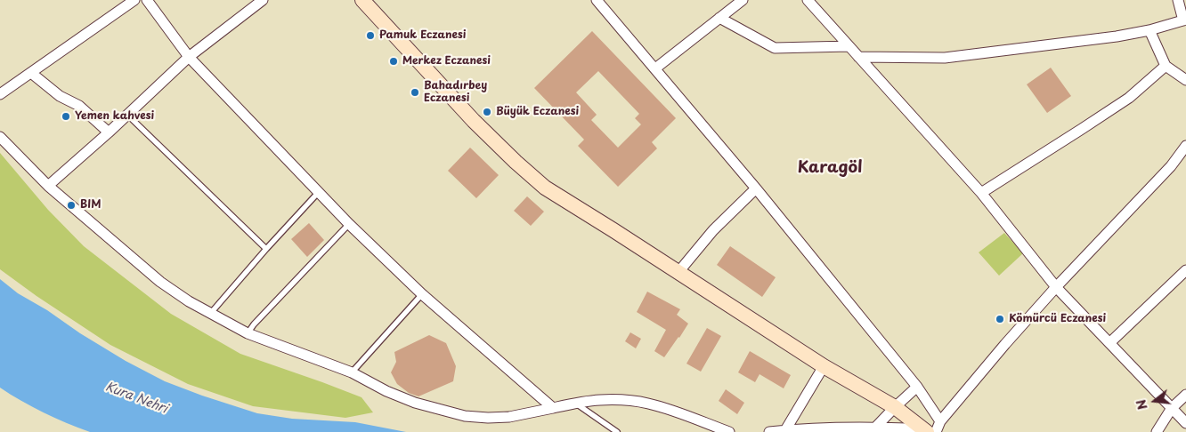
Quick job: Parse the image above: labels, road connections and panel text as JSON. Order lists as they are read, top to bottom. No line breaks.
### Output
{"districts":["Karagöl"],"water":["Kura Nehri"],"places":["Pamuk Eczanesi","Merkez Eczanesi","Bahadırbey Eczanesi","Büyük Eczanesi","Yemen kahvesi","BIM","Kömürcü Eczanesi"],"north":"left"}
